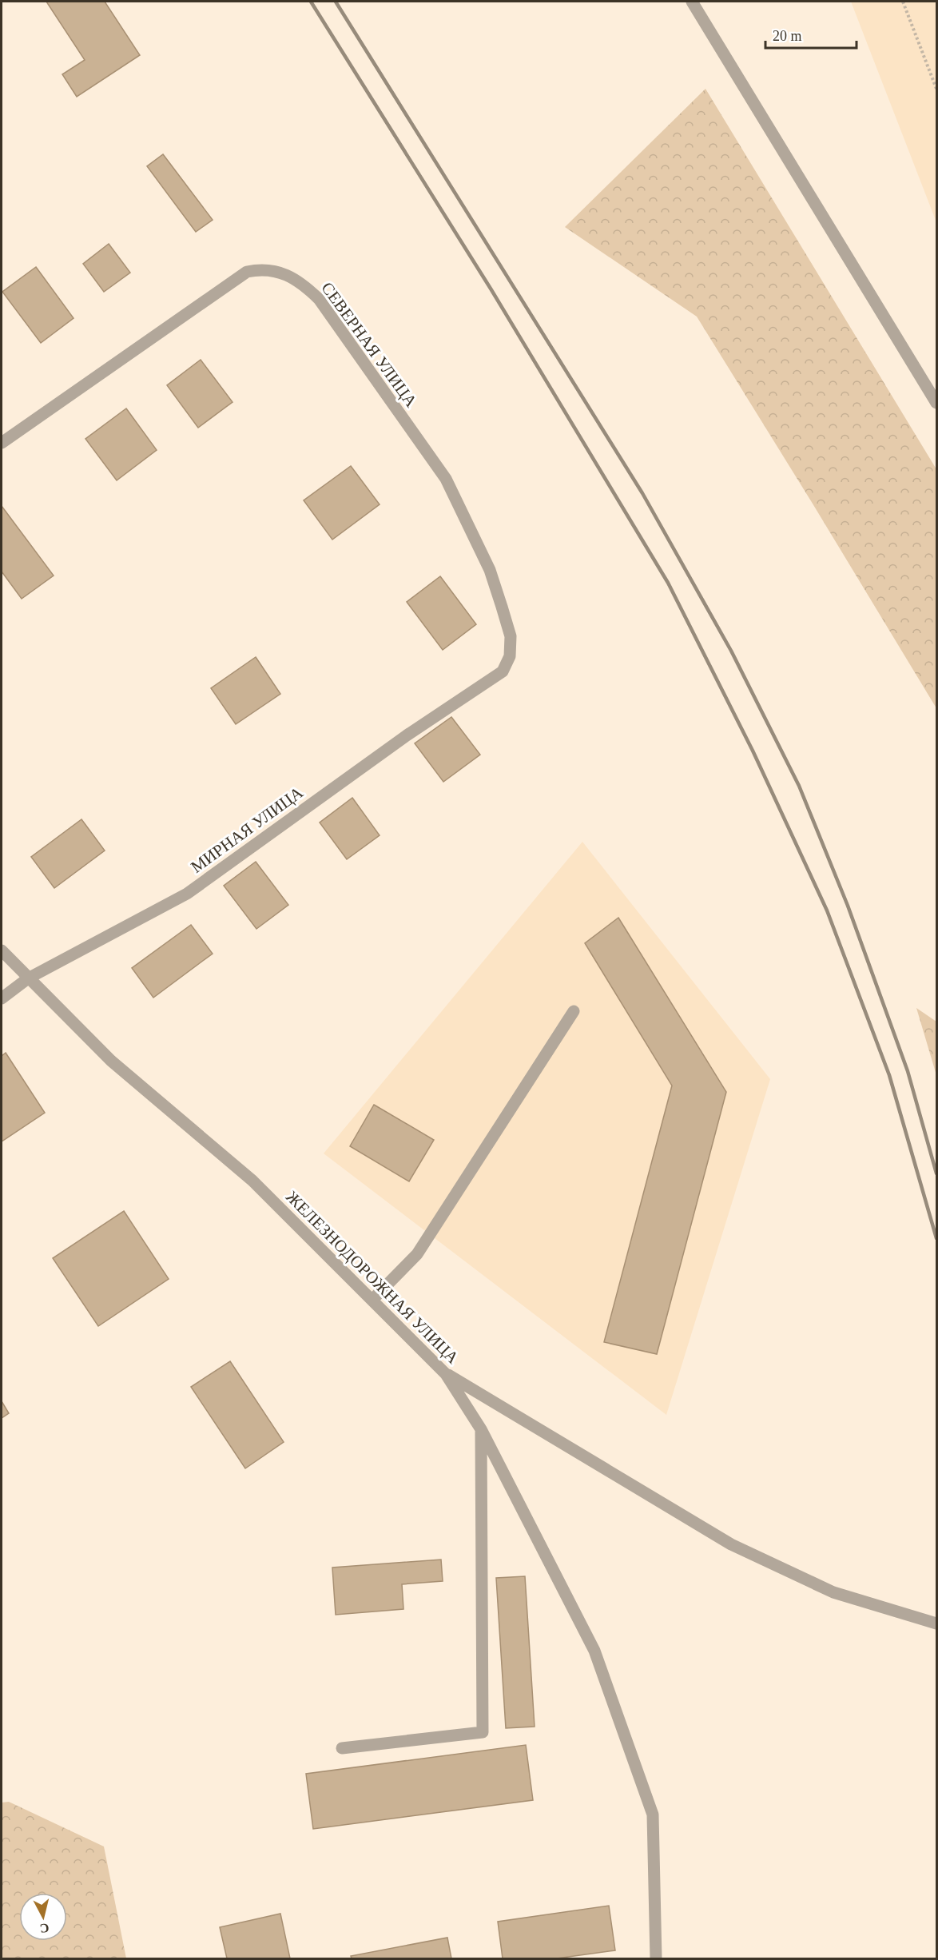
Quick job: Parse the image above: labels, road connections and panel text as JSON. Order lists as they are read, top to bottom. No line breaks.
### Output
{"streets":{"street":["СЕВЕРНАЯ УЛИЦА","МИРНАЯ УЛИЦА","ЖЕЛЕЗНОДОРОЖНАЯ УЛИЦА"]},"crossings":[["СЕВЕРНАЯ УЛИЦА","МИРНАЯ УЛИЦА"],["МИРНАЯ УЛИЦА","ЖЕЛЕЗНОДОРОЖНАЯ УЛИЦА"]],"scale_bar":"20 m","north":"bottom"}
